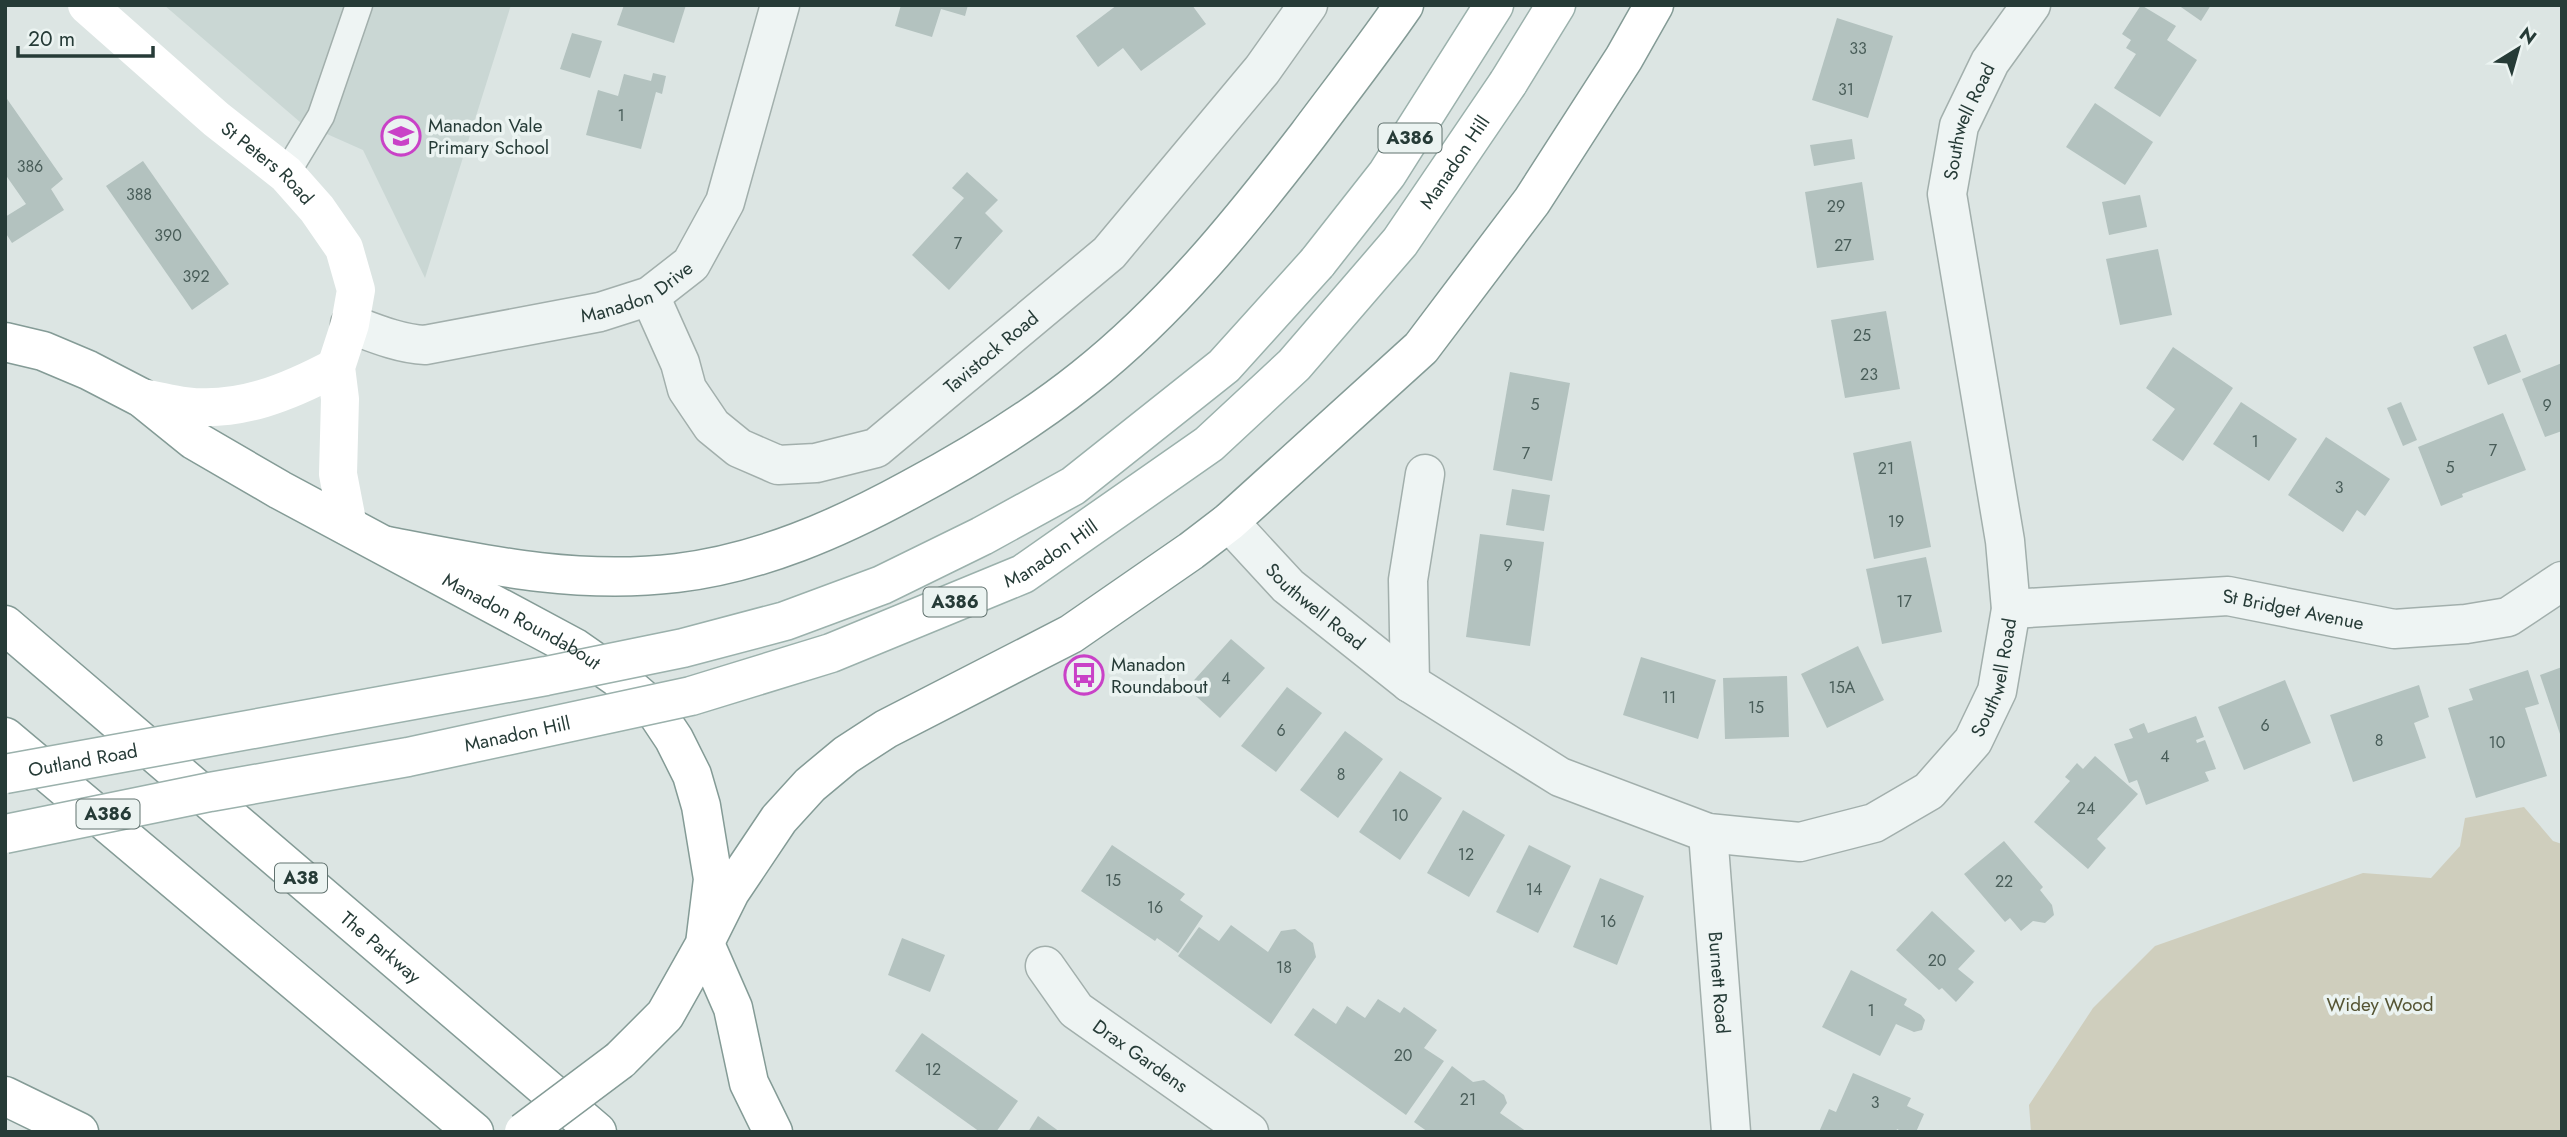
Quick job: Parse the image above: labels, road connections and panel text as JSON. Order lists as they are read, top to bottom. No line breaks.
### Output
{"streets":{"main road":["A386","Manadon Hill","St Peters Road","Manadon Roundabout","Outland Road","A38","The Parkway"],"street":["Southwell Road","Manadon Drive","Tavistock Road","St Bridget Avenue","Burnett Road","Drax Gardens"]},"crossings":[["Southwell Road","St Bridget Avenue"],["Southwell Road","Burnett Road"],["St Peters Road","Manadon Drive"],["St Peters Road","Manadon Roundabout"],["Manadon Drive","Tavistock Road"]],"parks":["Widey Wood"],"places":{"school or university":["Manadon Vale Primary School"],"bus stop":["Manadon Roundabout"]},"house_numbers":["33","31","1","386","388","29","390","7","27","392","25","23","5","9","1","7","7","5","21","3","19","9","17","4","15A","11","15","6","6","8","10","4","8","24","10","12","15","22","14","16","16","20","18","1","20","12","21","3"],"scale_bar":"20 m","north":"top right"}
